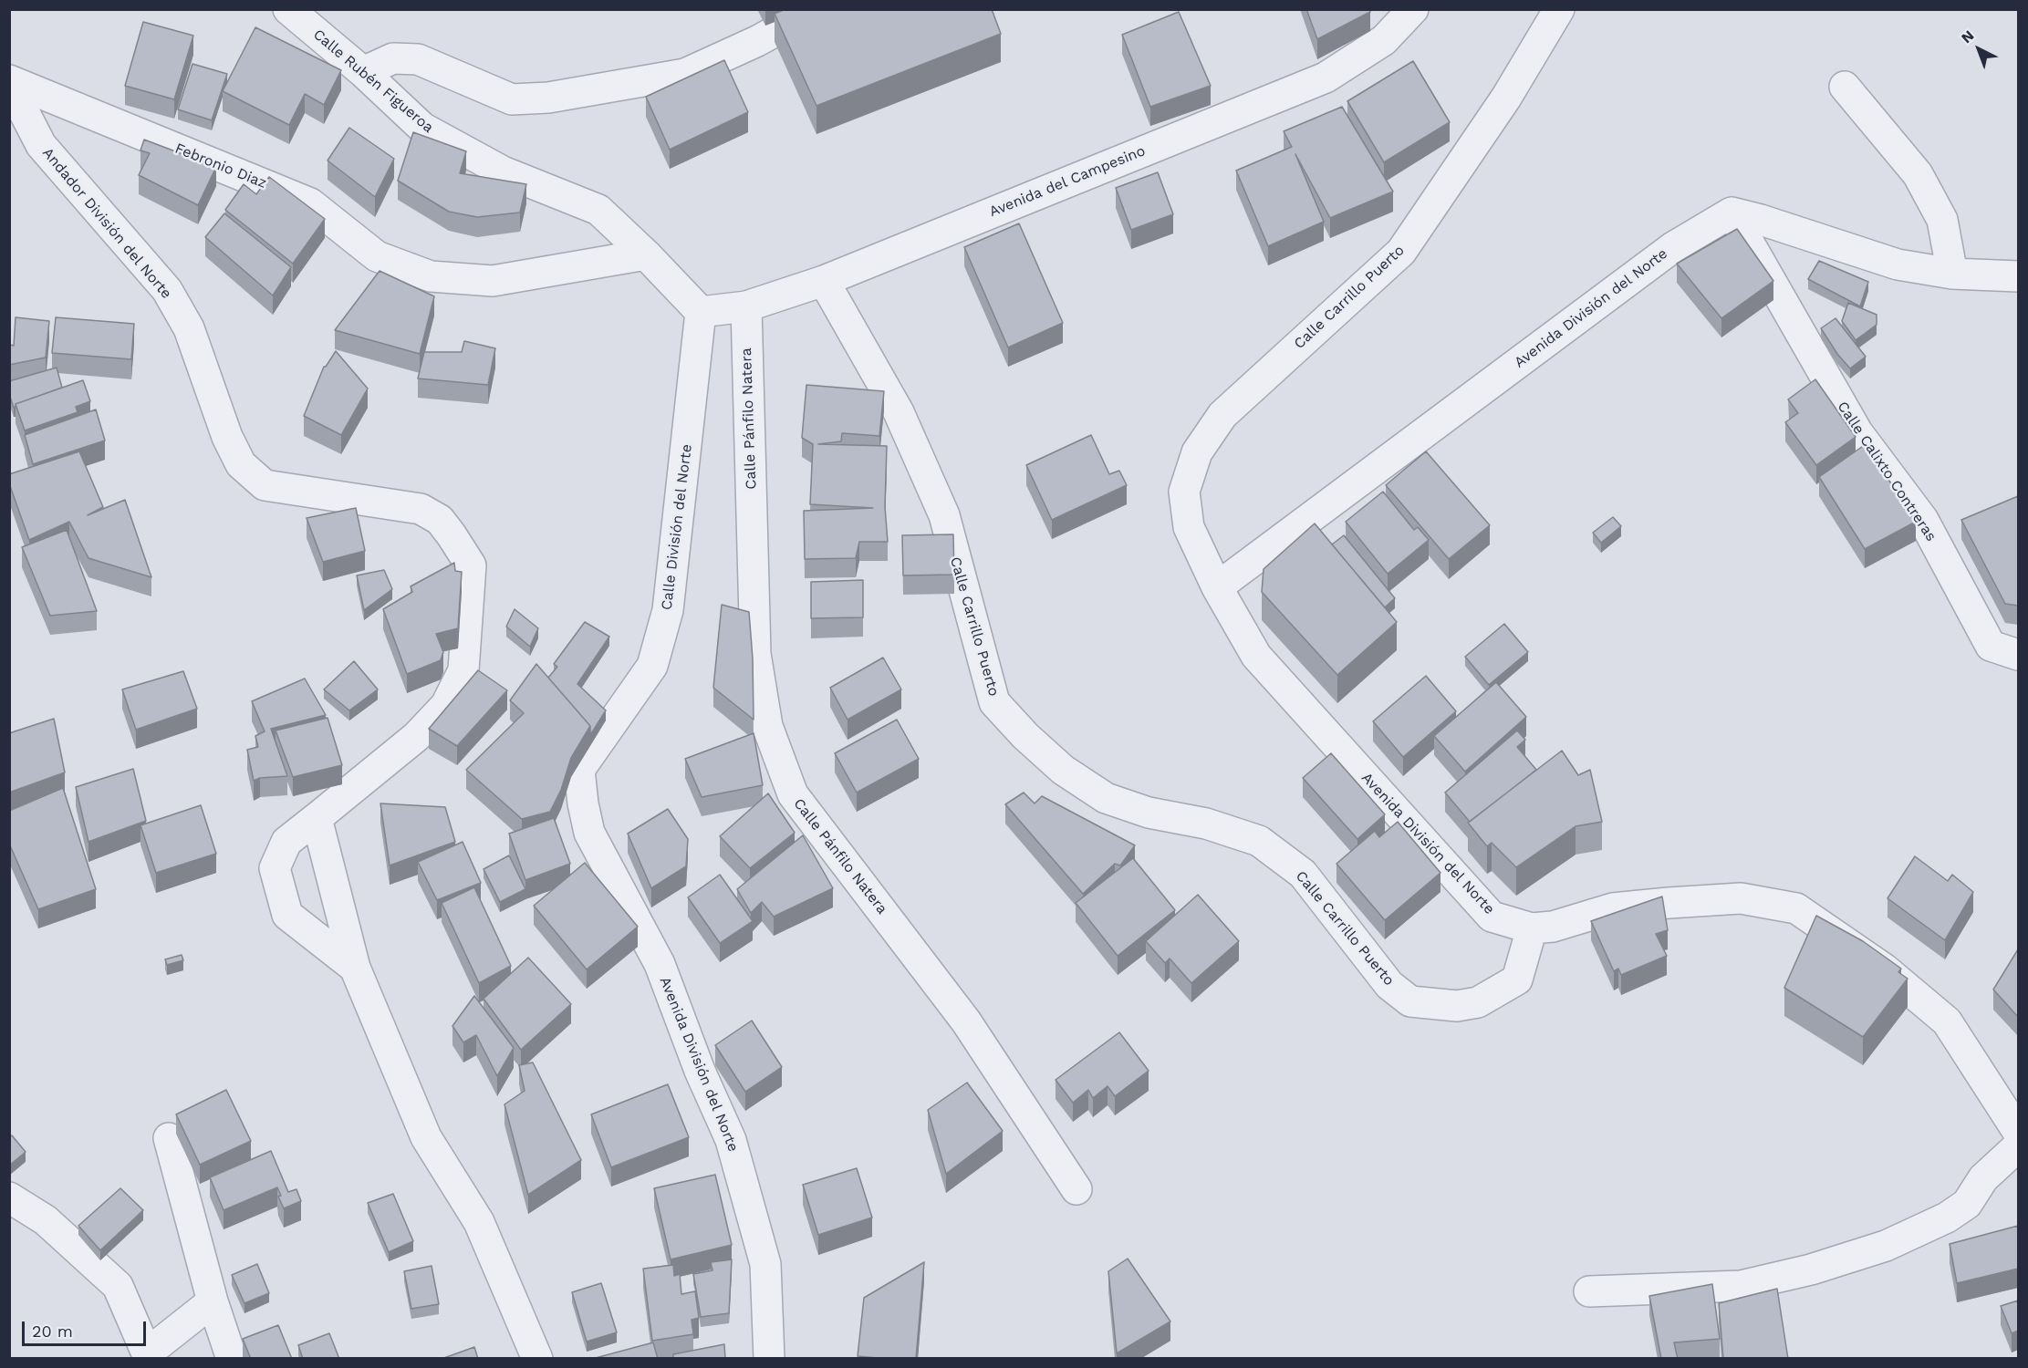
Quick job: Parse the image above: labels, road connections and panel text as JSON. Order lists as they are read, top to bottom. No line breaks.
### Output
{"streets":{"street":["Calle Rubén Figueroa","Febronio Diaz","Avenida del Campesino","Andador División del Norte","Calle Carrillo Puerto","Avenida División del Norte","Calle Pánfilo Natera","Calle Calixto Contreras","Calle División del Norte"]},"crossings":[["Calle Rubén Figueroa","Febronio Diaz"],["Calle Rubén Figueroa","Avenida del Campesino"],["Calle Rubén Figueroa","Calle División del Norte"],["Febronio Diaz","Andador División del Norte"],["Avenida del Campesino","Calle Carrillo Puerto"],["Avenida del Campesino","Calle Pánfilo Natera"],["Avenida del Campesino","Calle División del Norte"],["Calle Carrillo Puerto","Avenida División del Norte"],["Avenida División del Norte","Calle Calixto Contreras"],["Avenida División del Norte","Calle División del Norte"]],"scale_bar":"20 m","north":"top left"}
